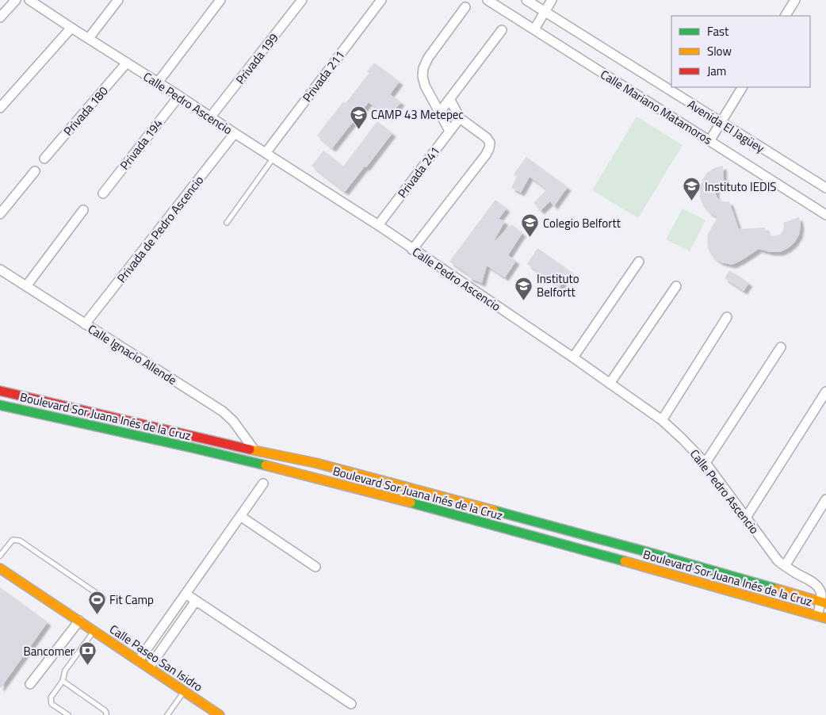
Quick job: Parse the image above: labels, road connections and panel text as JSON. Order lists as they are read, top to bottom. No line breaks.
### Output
{"streets":{"main road":["Boulevard Sor Juana Inés de la Cruz","Calle Paseo San Isidro"],"street":["Privada 199","Privada 211","Calle Pedro Ascencio","Calle Mariano Matamoros","Privada 180","Avenida El Jagüey","Privada 194","Privada 241","Privada de Pedro Ascencio","Calle Ignacio Allende"]},"crossings":[["Privada 199","Calle Pedro Ascencio"],["Privada 211","Calle Pedro Ascencio"],["Calle Pedro Ascencio","Privada 180"],["Calle Pedro Ascencio","Privada 194"],["Calle Pedro Ascencio","Privada 241"],["Calle Pedro Ascencio","Privada de Pedro Ascencio"],["Calle Pedro Ascencio","Boulevard Sor Juana Inés de la Cruz"],["Privada de Pedro Ascencio","Calle Ignacio Allende"],["Calle Ignacio Allende","Boulevard Sor Juana Inés de la Cruz"]],"places":{"school or university":["CAMP 43 Metepec","Instituto IEDIS","Colegio Belfortt","Instituto Belfortt"],"sports":["Fit Camp"],"bank":["Bancomer"]},"legend":["Fast","Slow","Jam"]}
